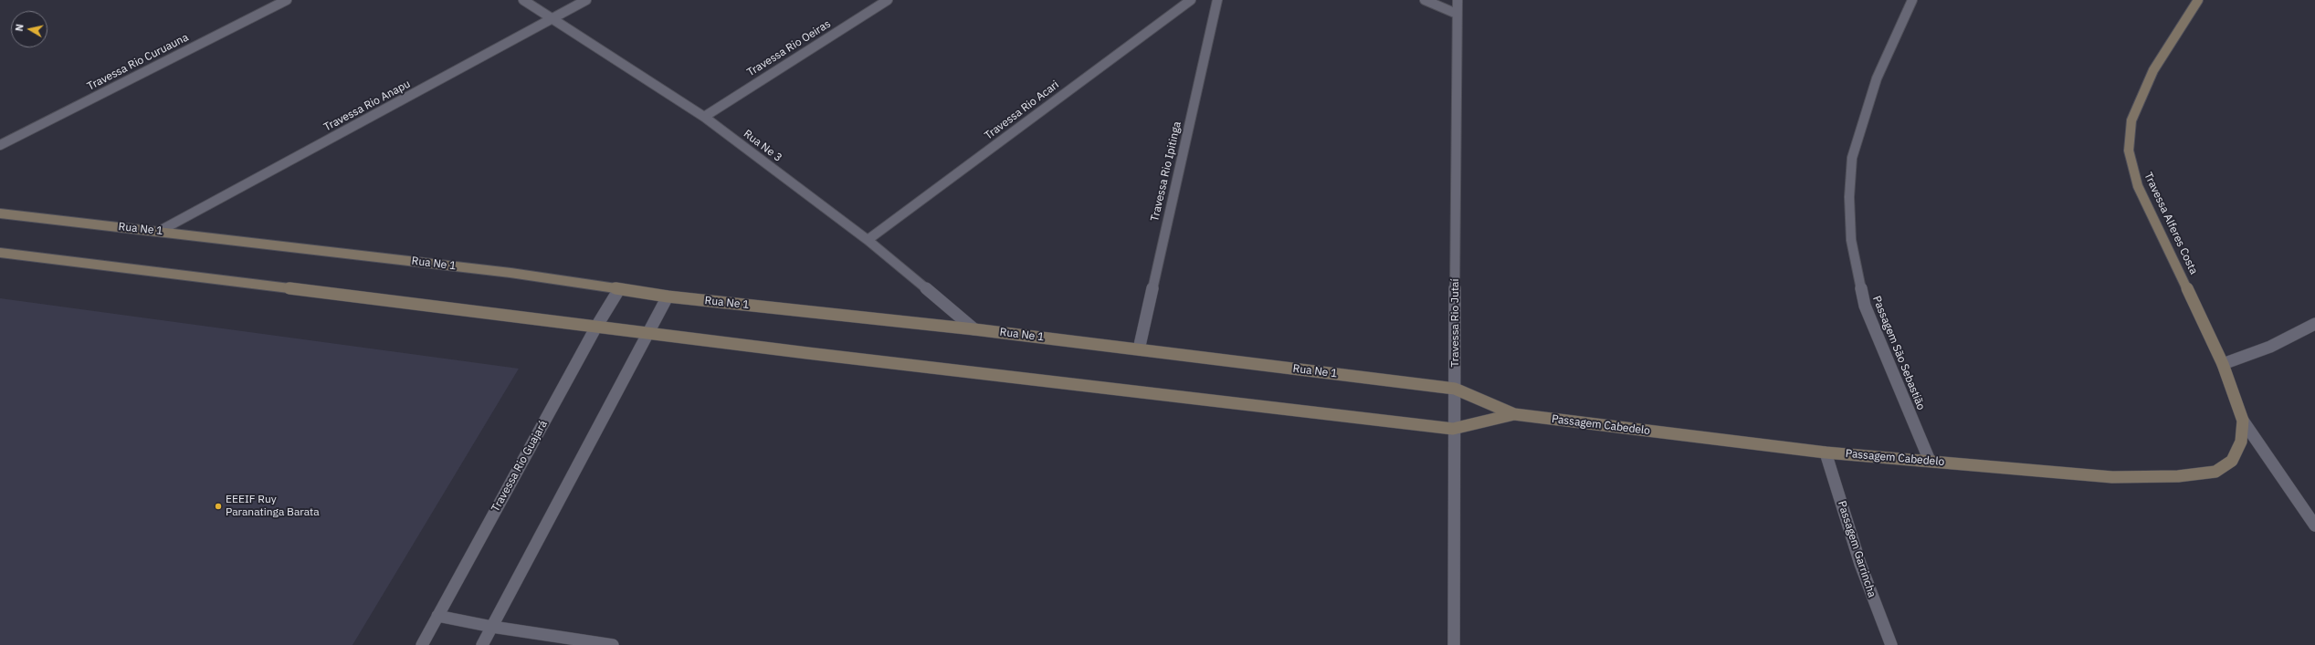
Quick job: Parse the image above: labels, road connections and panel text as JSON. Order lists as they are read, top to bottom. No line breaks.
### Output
{"streets":{"street":["Travessa Rio Oeiras","Travessa Rio Curuauna","Travessa Rio Anapu","Travessa Rio Acari","Rua Ne 3","Travessa Rio Ipitinga","Travessa Alferes Costa","Rua Ne 1","Travessa Rio Jutaí","Passagem São Sebastião","Passagem Cabedelo","Travessa Rio Guajará","Passagem Garrincha"]},"crossings":[["Travessa Rio Oeiras","Rua Ne 3"],["Travessa Rio Anapu","Rua Ne 3"],["Travessa Rio Anapu","Rua Ne 1"],["Travessa Rio Acari","Rua Ne 3"],["Rua Ne 3","Rua Ne 1"],["Travessa Rio Ipitinga","Rua Ne 1"],["Travessa Alferes Costa","Passagem Cabedelo"],["Rua Ne 1","Travessa Rio Jutaí"],["Rua Ne 1","Passagem Cabedelo"],["Rua Ne 1","Travessa Rio Guajará"],["Travessa Rio Jutaí","Passagem Cabedelo"],["Passagem São Sebastião","Passagem Cabedelo"],["Passagem Cabedelo","Passagem Garrincha"]],"places":["EEEIF Ruy Paranatinga Barata"],"north":"left"}
